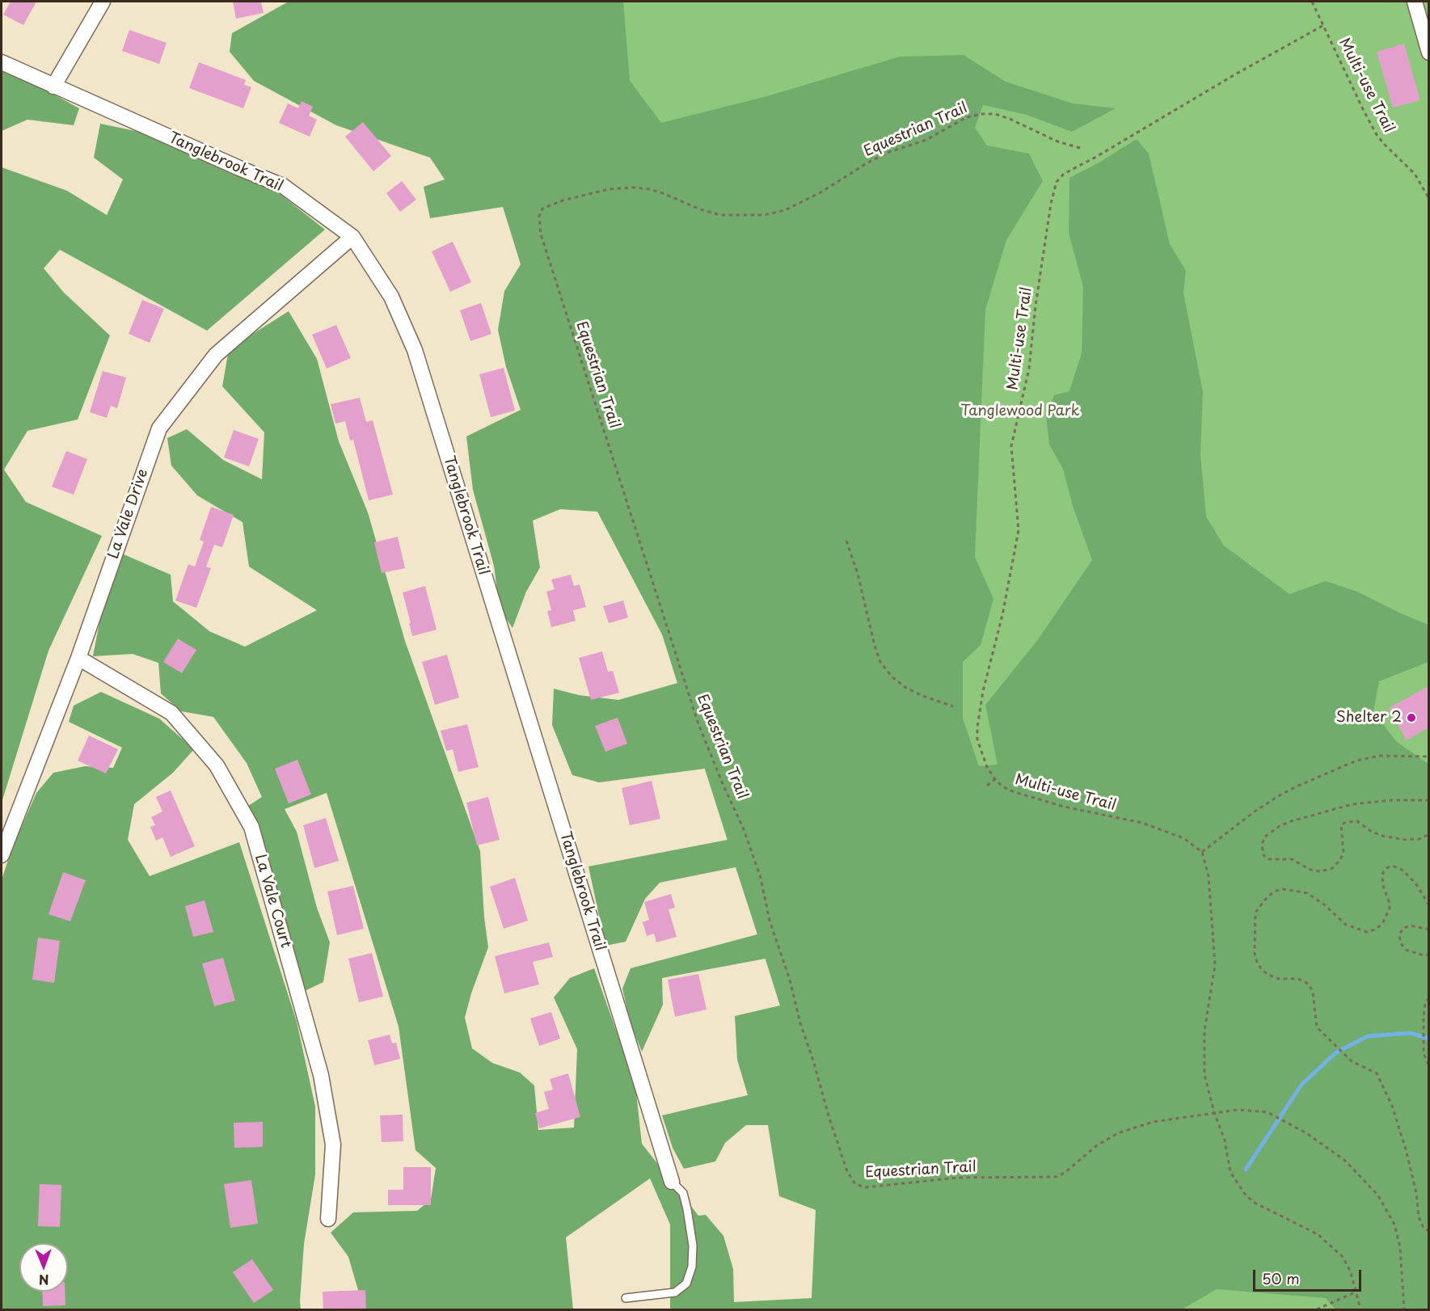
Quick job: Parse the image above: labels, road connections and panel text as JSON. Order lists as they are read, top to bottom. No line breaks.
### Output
{"streets":{"street":["Tanglebrook Trail","La Vale Drive","La Vale Court"],"path":["Multi-use Trail","Equestrian Trail"]},"crossings":[["Tanglebrook Trail","La Vale Drive"],["La Vale Drive","La Vale Court"]],"parks":["Tanglewood Park"],"places":["Shelter 2"],"scale_bar":"50 m","north":"bottom"}
